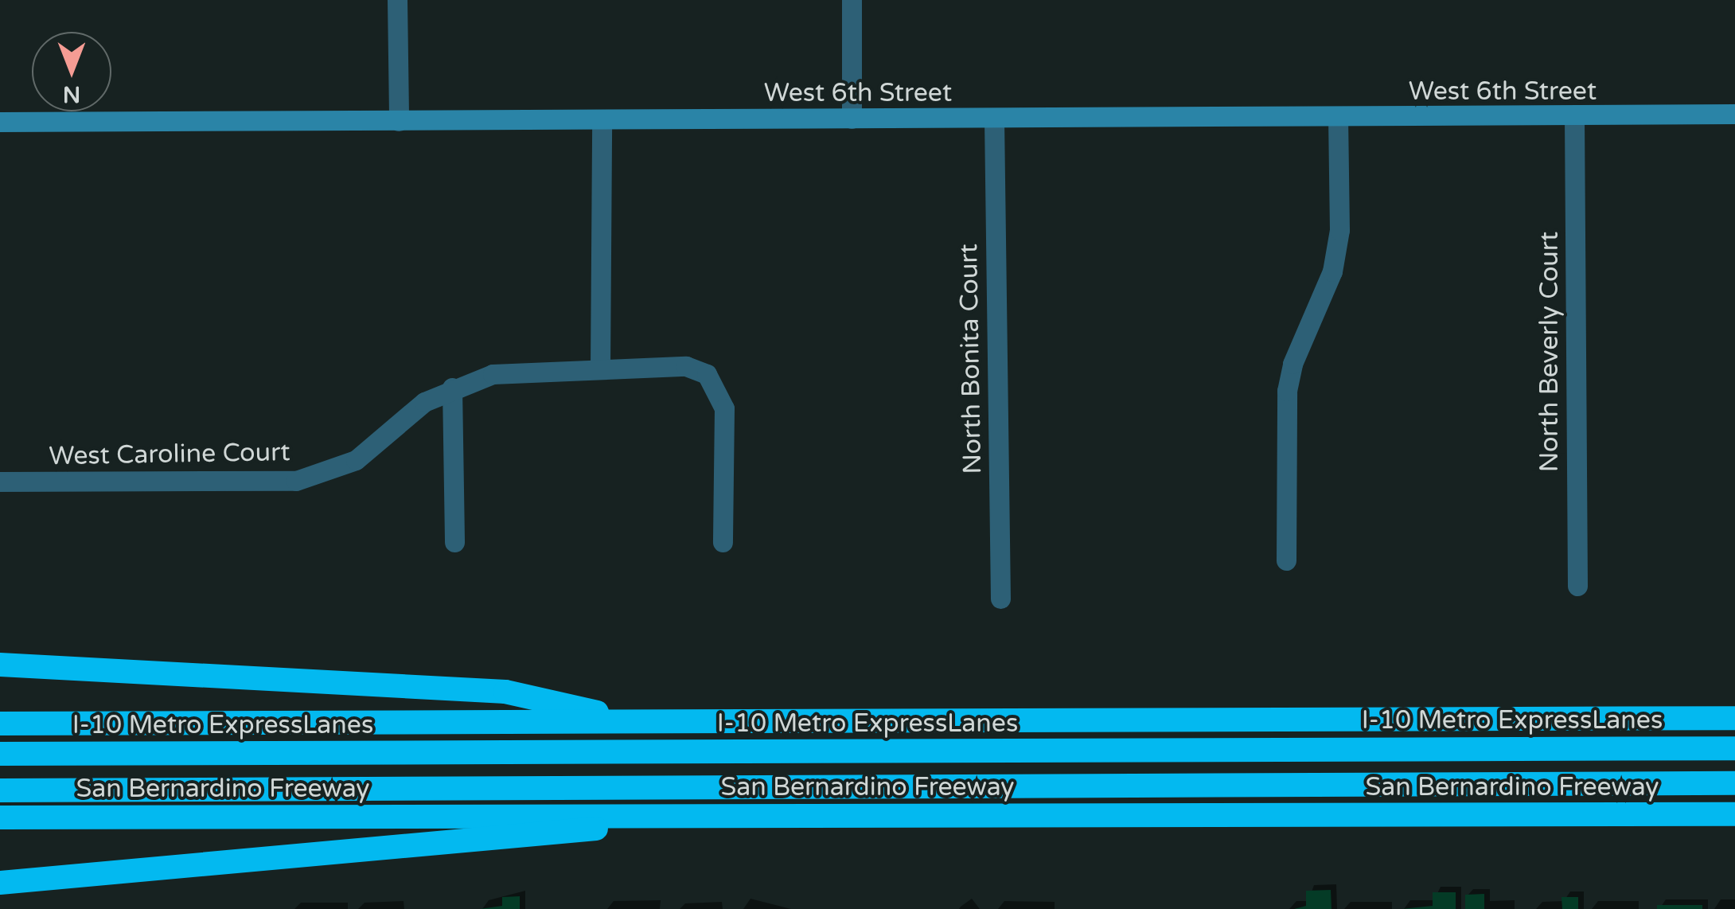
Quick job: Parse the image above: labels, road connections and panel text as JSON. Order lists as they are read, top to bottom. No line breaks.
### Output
{"streets":{"highway":["I-10 Metro ExpressLanes","San Bernardino Freeway"],"street":["West 6th Street","North Beverly Court","North Bonita Court","West Caroline Court"]},"crossings":[["West 6th Street","North Beverly Court"],["West 6th Street","North Bonita Court"]],"north":"bottom"}
